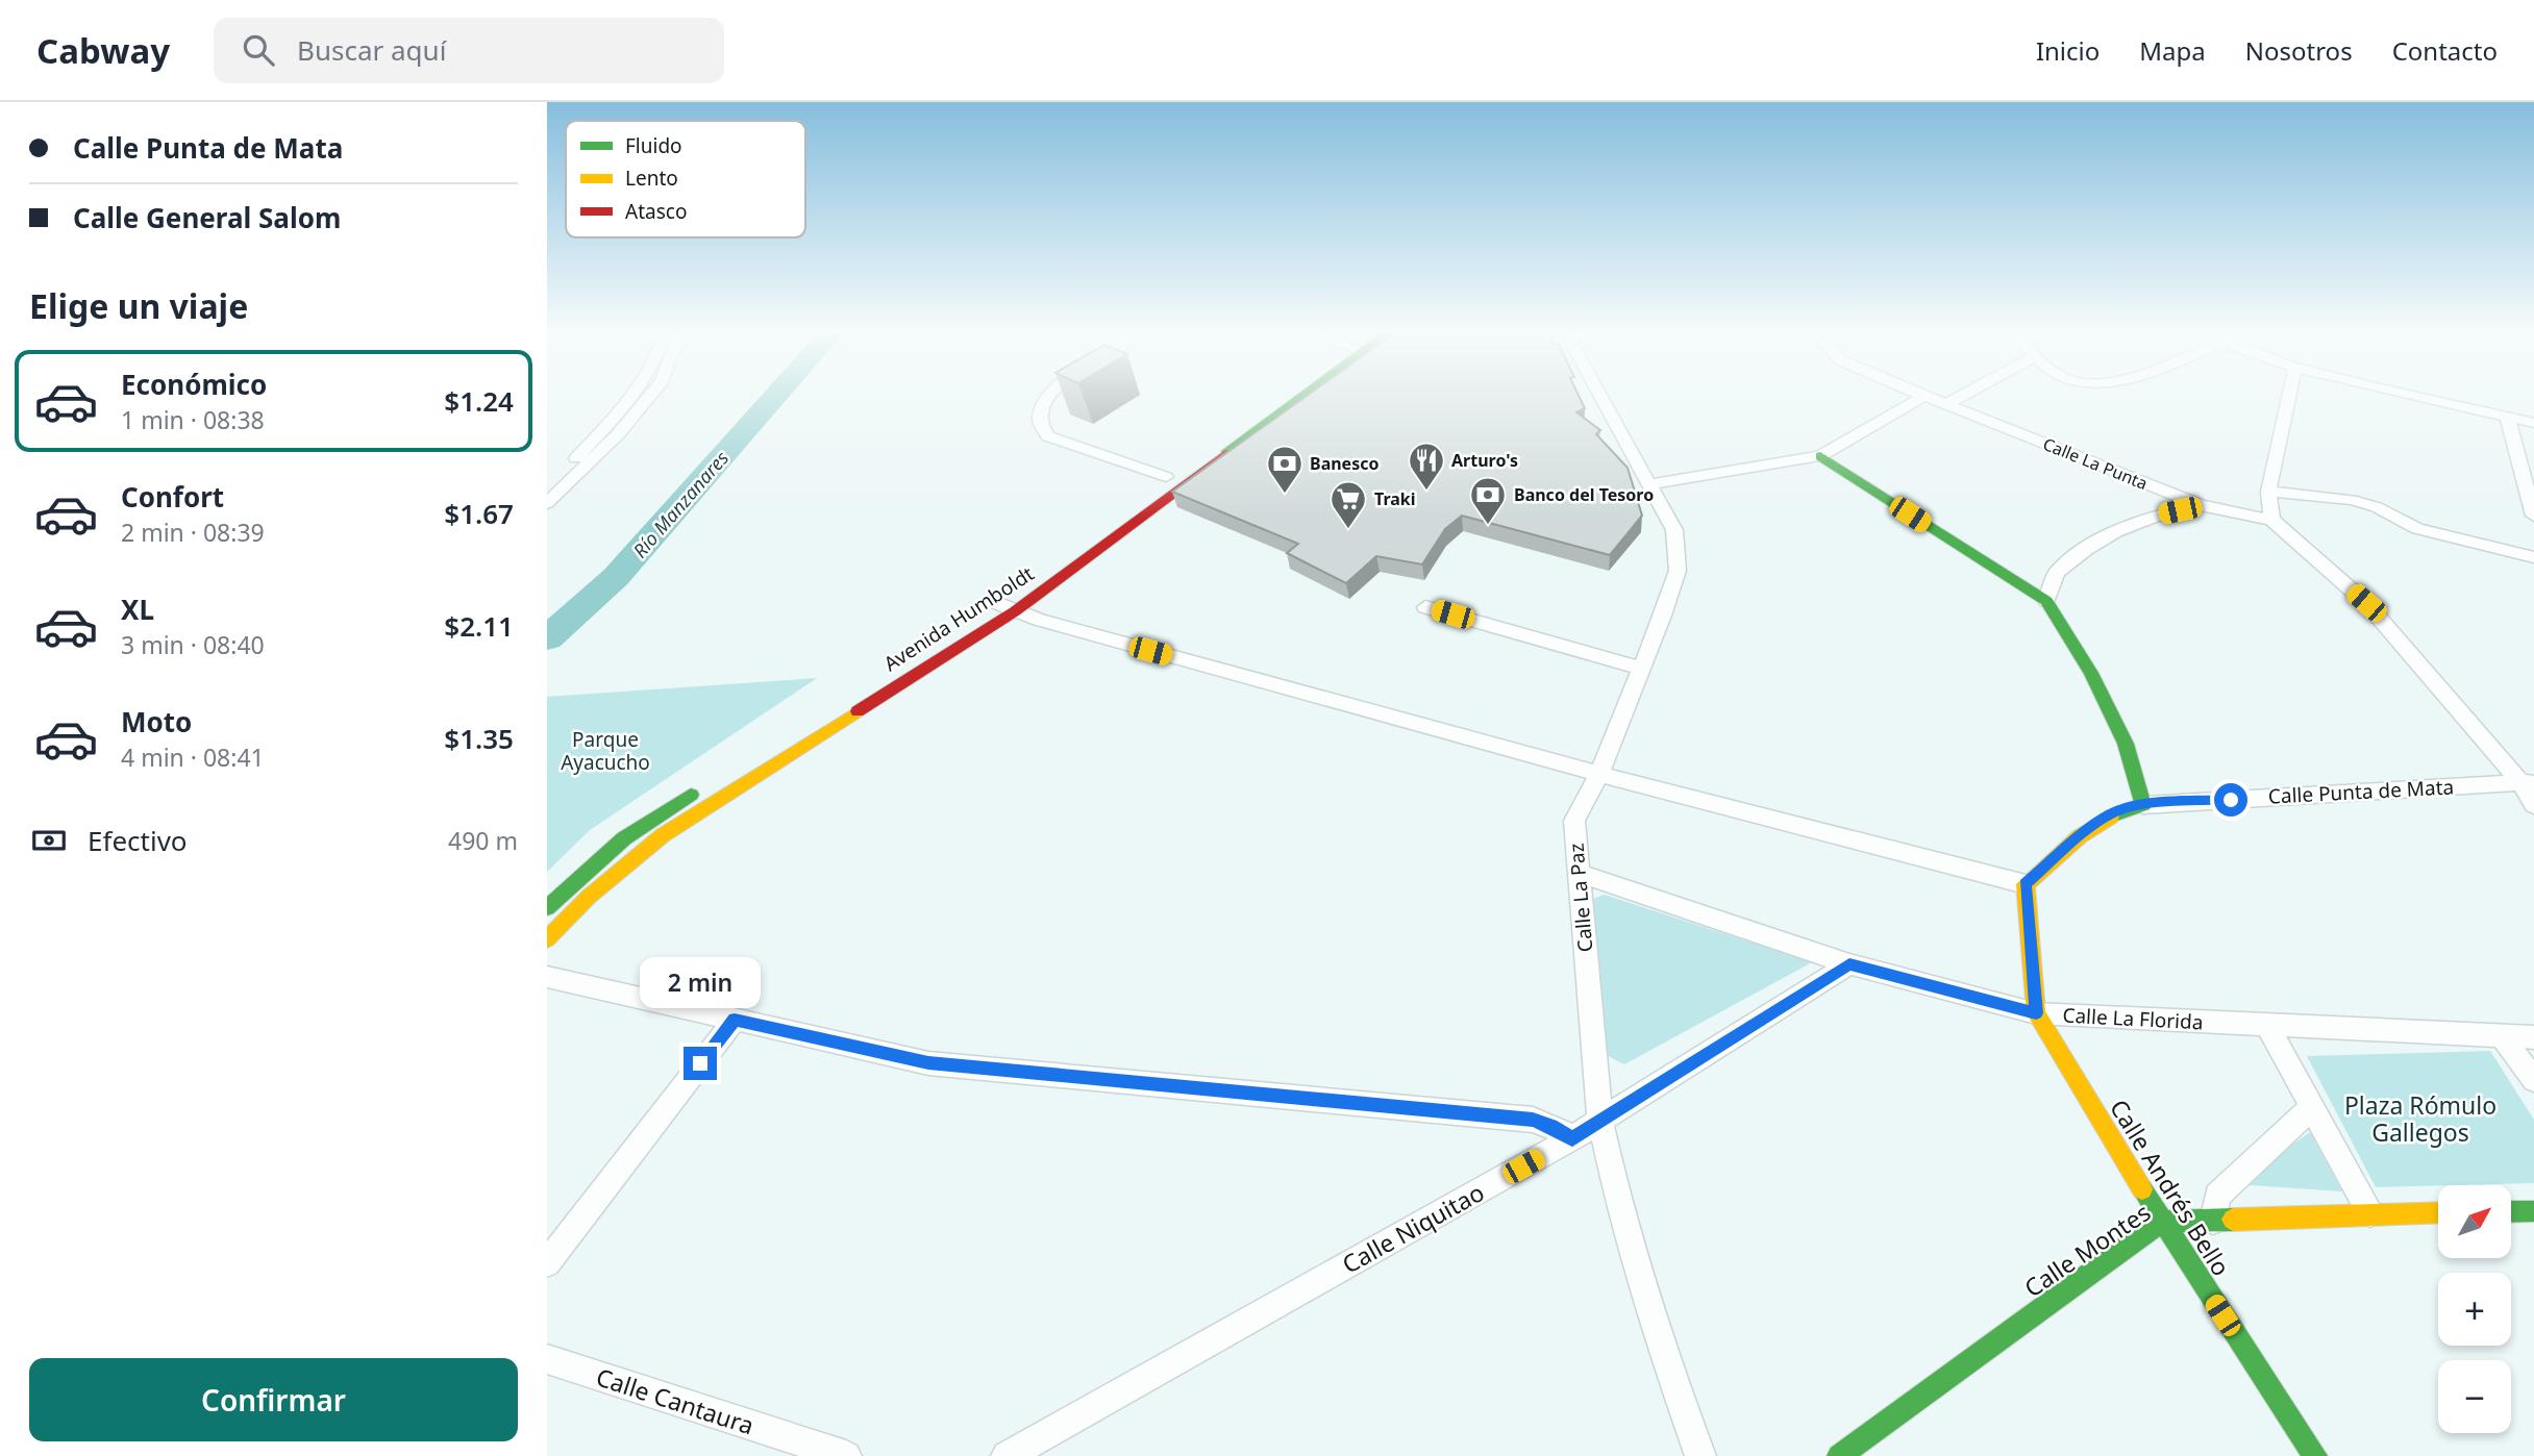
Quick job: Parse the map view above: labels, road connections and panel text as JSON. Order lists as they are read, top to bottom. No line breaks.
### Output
{"streets":{"main road":["Avenida Humboldt","Calle Andrés Bello","Calle Montes"],"street":["Calle La Punta","Calle Punta de Mata","Calle La Paz","Calle La Florida","Calle Niquitao","Calle Cantaura"]},"crossings":[["Calle La Paz","Calle La Florida"],["Calle La Paz","Calle Niquitao"],["Calle La Florida","Calle Andrés Bello"],["Calle La Florida","Calle Niquitao"],["Calle Andrés Bello","Calle Montes"]],"water":["Río Manzanares"],"parks":["Parque Ayacucho","Plaza Rómulo Gallegos"],"places":{"restaurant":["Arturo's"],"bank":["Banesco","Banco del Tesoro"],"supermarket":["Traki"]},"legend":["Fluido","Lento","Atasco"],"north":"top right","page":{"header":"Cabway","search":"Buscar aquí","nav":["Inicio","Mapa","Nosotros","Contacto"],"banner":["Calle Punta de Mata","Calle General Salom"],"heading":"Elige un viaje","list":[{"name":"Económico","note":"1 min · 08:38","value":"$1.24"},{"name":"Confort","note":"2 min · 08:39","value":"$1.67"},{"name":"XL","note":"3 min · 08:40","value":"$2.11"},{"name":"Moto","note":"4 min · 08:41","value":"$1.35"}],"pay":["Efectivo","490 m"],"bubble":"2 min","map_buttons":["+","−"],"buttons":"Confirmar"}}
